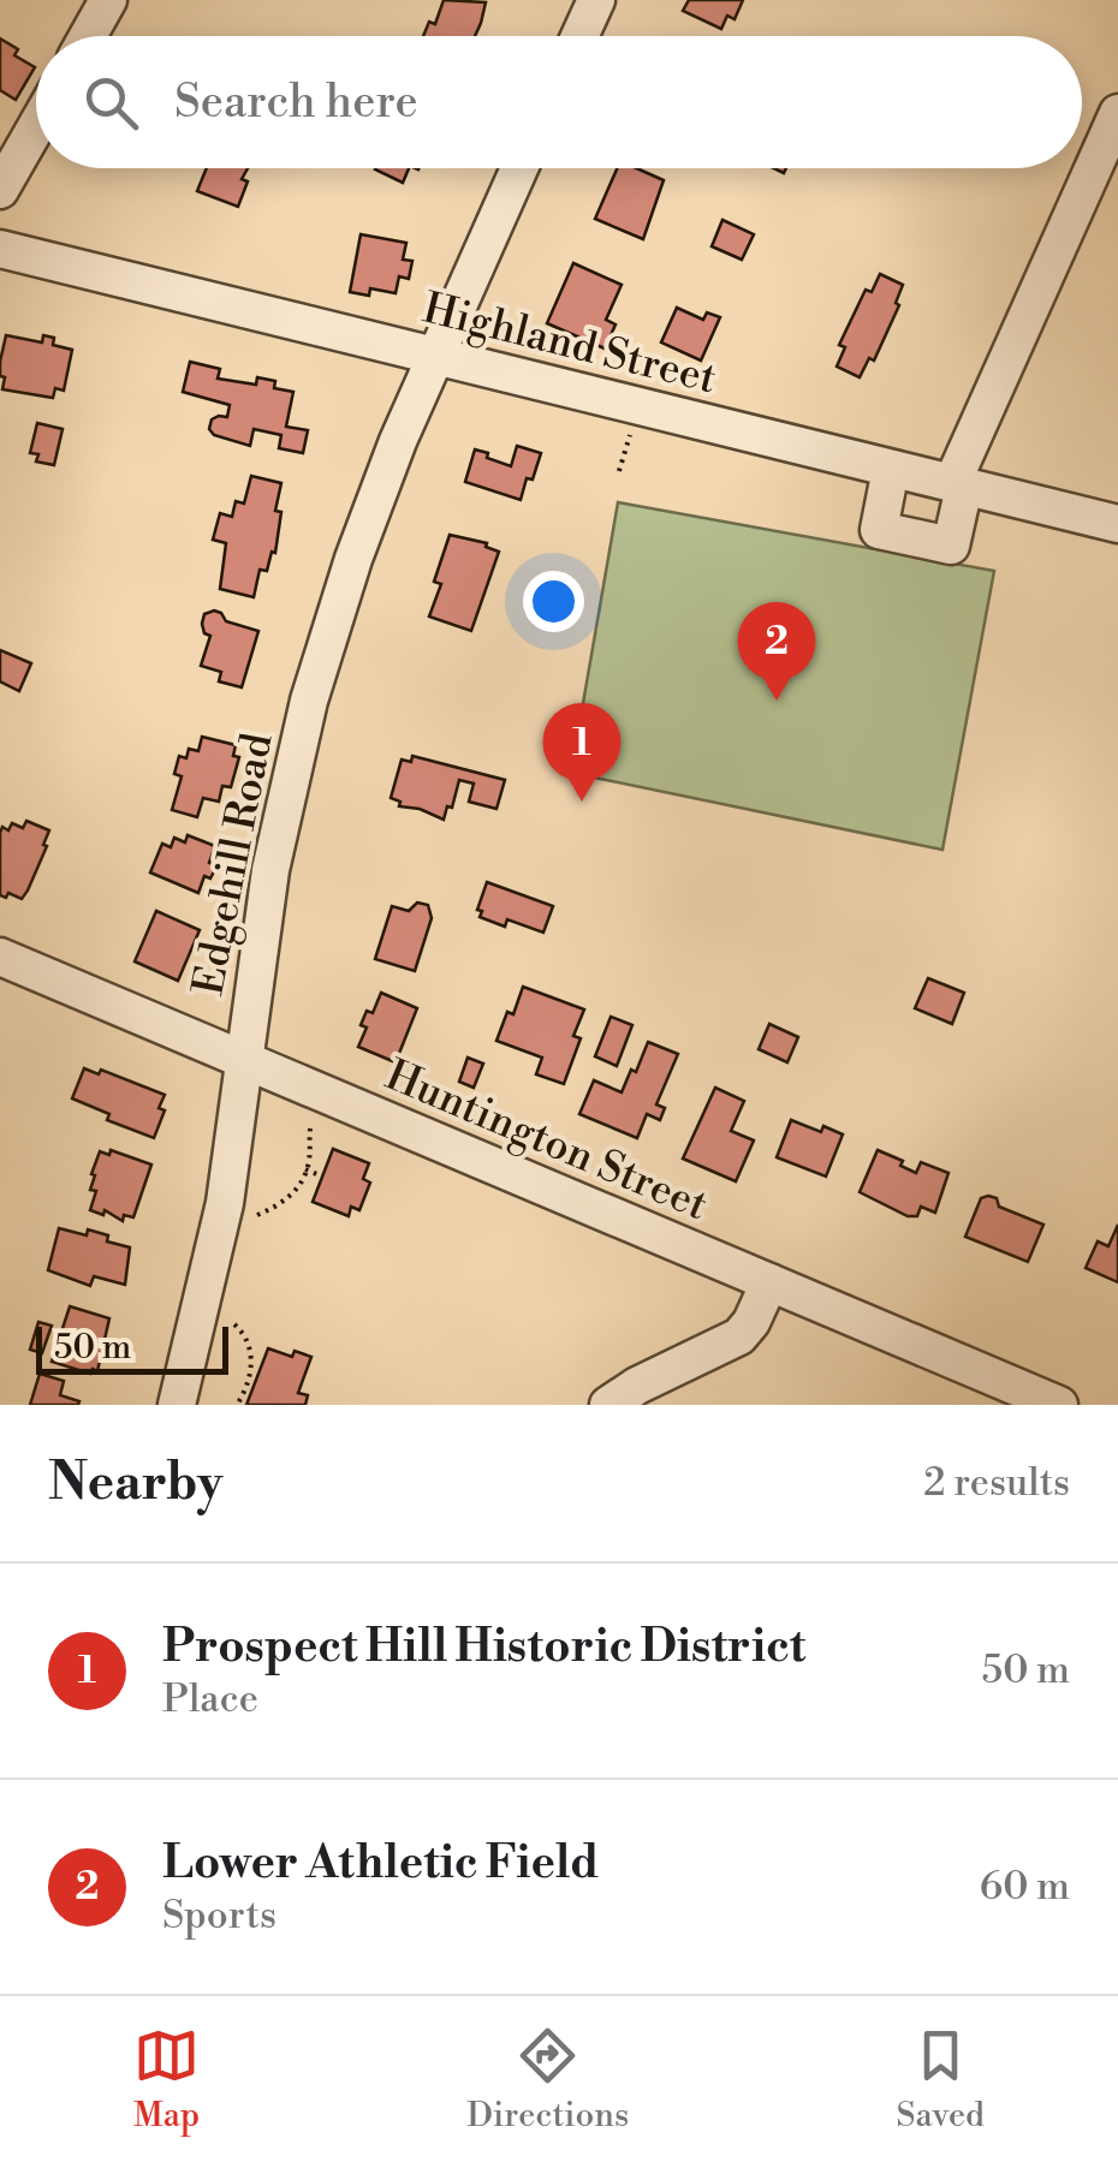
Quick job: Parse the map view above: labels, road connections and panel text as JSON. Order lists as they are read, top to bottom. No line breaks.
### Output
{"streets":{"street":["Highland Street","Edgehill Road","Huntington Street"]},"crossings":[["Highland Street","Edgehill Road"],["Edgehill Road","Huntington Street"]],"scale_bar":"50 m","page":{"search":"Search here","pins":["2","1"],"scale":"50 m","heading":["Nearby","2 results"],"list":[{"mark":"1","name":"Prospect Hill Historic District","note":"Place","value":"50 m"},{"mark":"2","name":"Lower Athletic Field","note":"Sports","value":"60 m"}],"nav":["Map","Directions","Saved"]}}
